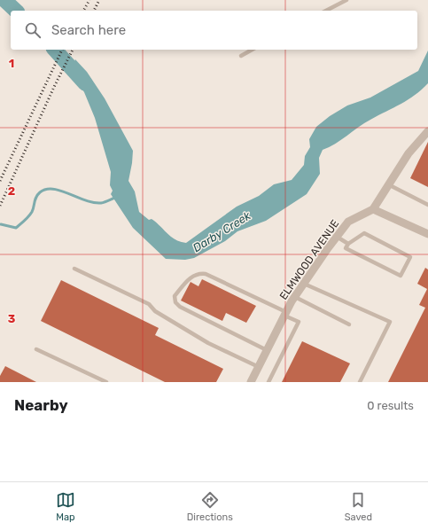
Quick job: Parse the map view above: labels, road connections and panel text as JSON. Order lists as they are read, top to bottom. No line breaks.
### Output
{"streets":{"street":["ELMWOOD AVENUE"]},"water":["Darby Creek"],"page":{"search":"Search here","heading":["Nearby","0 results"],"nav":["Map","Directions","Saved"]},"grid":{"rows":["1","2","3"]}}
